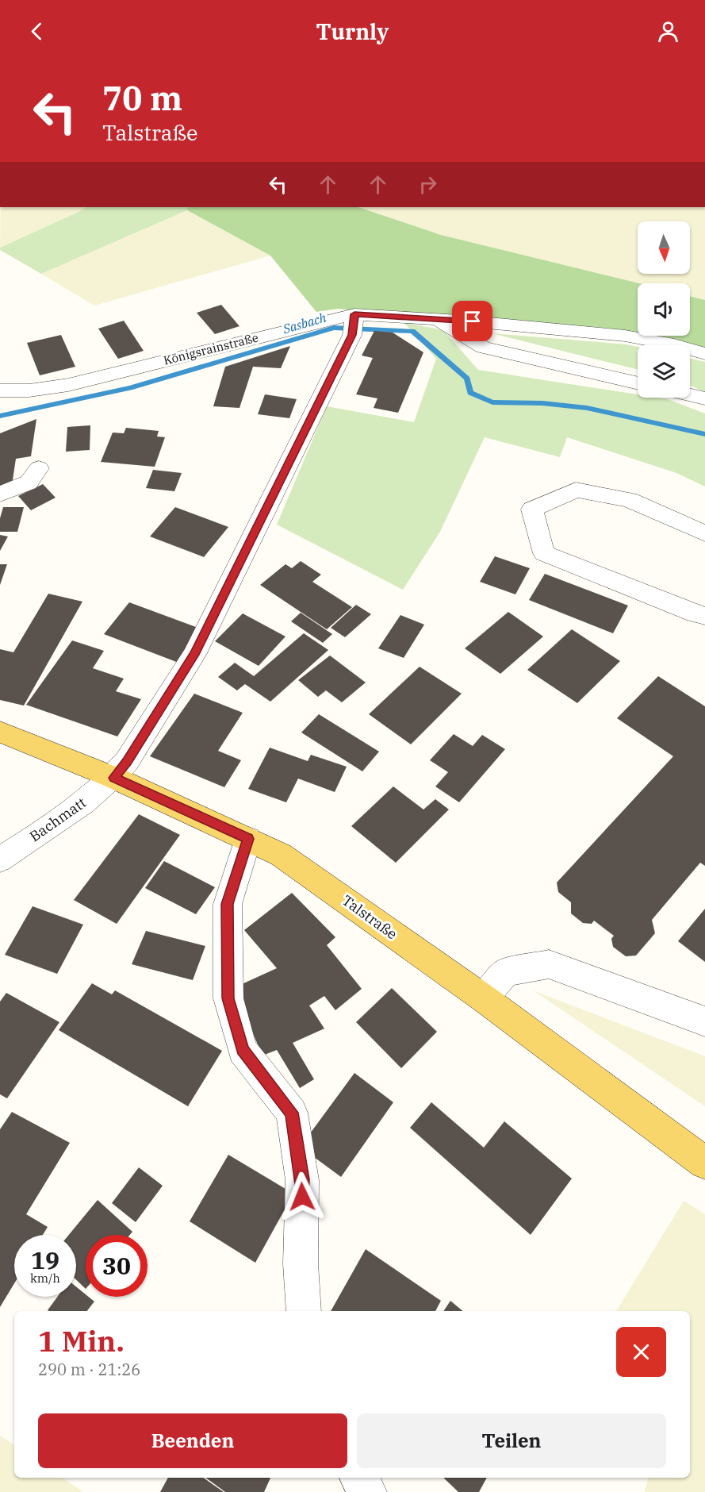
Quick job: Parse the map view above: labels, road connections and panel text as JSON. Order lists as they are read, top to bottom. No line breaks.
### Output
{"streets":{"main road":["Talstraße"],"street":["Königsrainstraße","Bachmatt"]},"crossings":[["Königsrainstraße","Bachmatt"],["Bachmatt","Talstraße"]],"water":["Sasbach"],"north":"bottom","page":{"header":"Turnly","turn":["70 m","Talstraße"],"speed":"19 km/h","limit":"30","heading":["1 Min.","290 m · 21:26"],"buttons":["Beenden","Teilen"]}}
